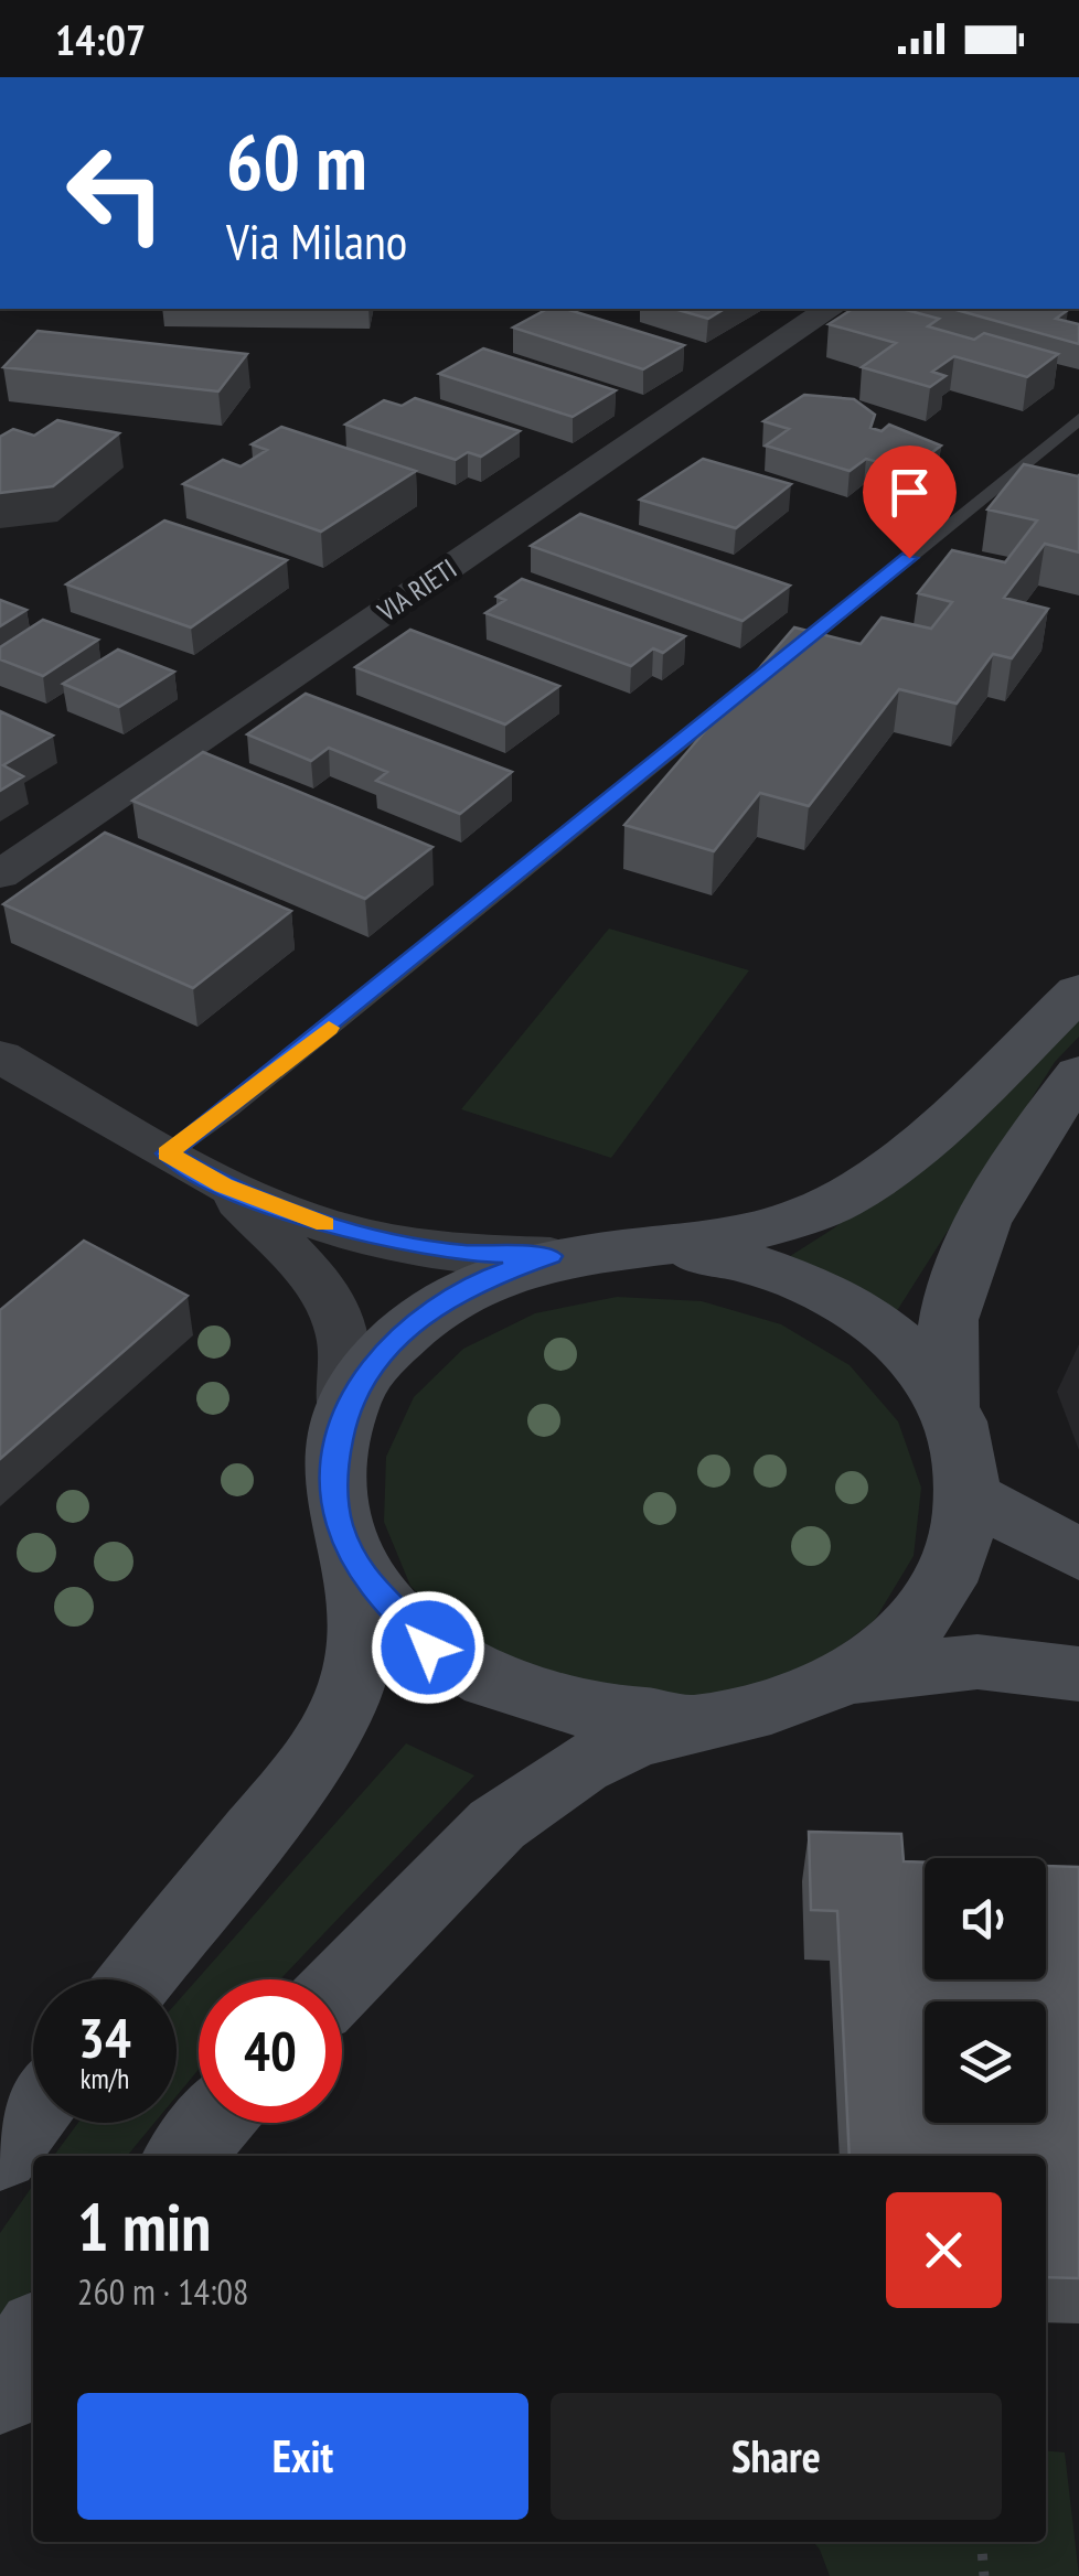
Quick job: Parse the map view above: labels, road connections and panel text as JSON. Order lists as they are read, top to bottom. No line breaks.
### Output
{"streets":{"street":["VIA RIETI"]},"page":{"status":"14:07","turn":["60 m","Via Milano"],"speed":"34 km/h","limit":"40","heading":["1 min","260 m · 14:08"],"buttons":["Exit","Share"]}}
